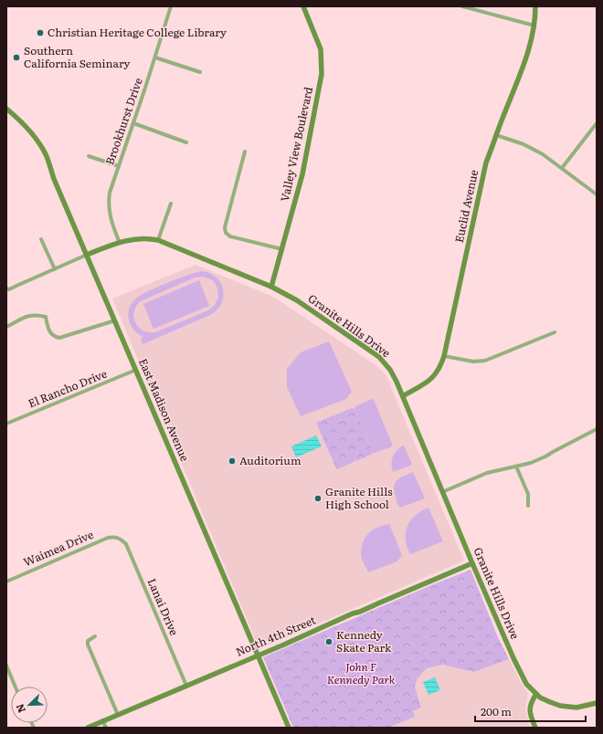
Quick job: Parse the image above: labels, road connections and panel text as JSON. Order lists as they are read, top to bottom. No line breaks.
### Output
{"streets":{"street":["Brookhurst Drive","Valley View Boulevard","Euclid Avenue","Granite Hills Drive","El Rancho Drive","East Madison Avenue","Waimea Drive","Lanai Drive","North 4th Street"]},"crossings":[["Brookhurst Drive","Granite Hills Drive"],["Valley View Boulevard","Granite Hills Drive"],["Euclid Avenue","Granite Hills Drive"],["Granite Hills Drive","East Madison Avenue"],["Granite Hills Drive","North 4th Street"],["El Rancho Drive","East Madison Avenue"],["East Madison Avenue","North 4th Street"],["Waimea Drive","Lanai Drive"],["Lanai Drive","North 4th Street"]],"parks":["John F Kennedy Park"],"places":["Christian Heritage College Library","Southern California Seminary","Auditorium","Granite Hills High School","Kennedy Skate Park"],"scale_bar":"200 m","north":"bottom left"}
